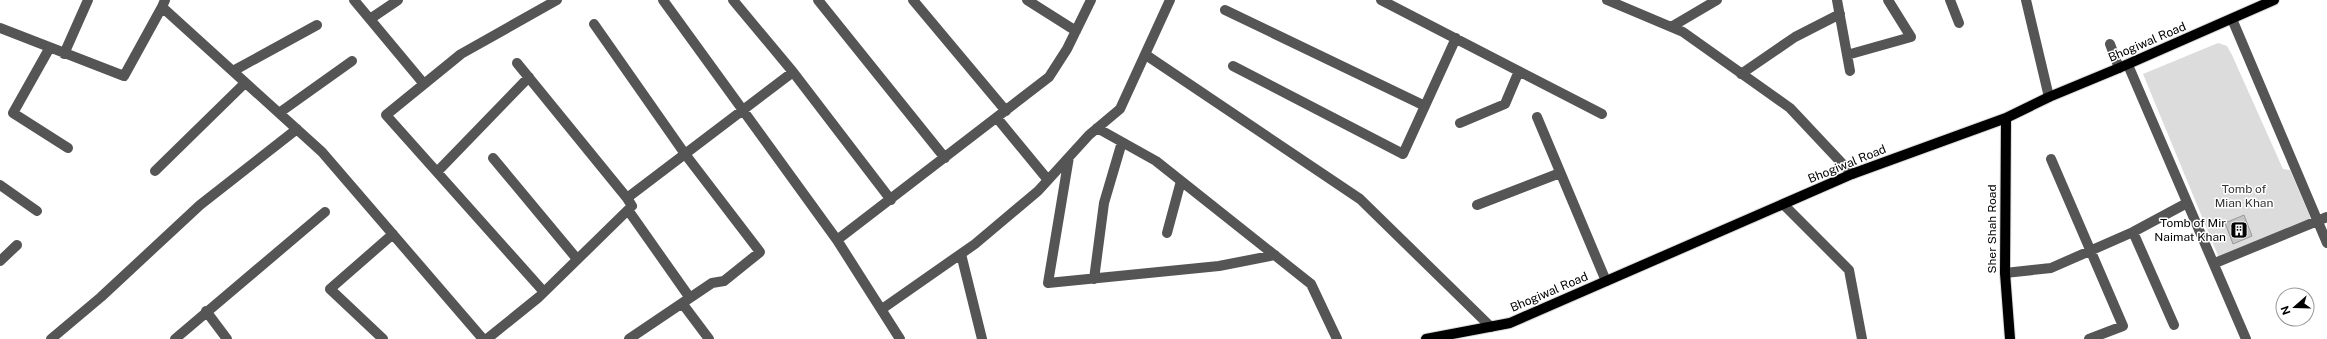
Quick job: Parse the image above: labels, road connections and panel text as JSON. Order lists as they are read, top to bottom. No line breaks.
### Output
{"streets":{"main road":["Bhogiwal Road","Sher Shah Road"]},"crossings":[["Bhogiwal Road","Sher Shah Road"]],"parks":["Tomb of Mian Khan"],"places":{"building":["Tomb of Mir Naimat Khan"]},"north":"left"}
